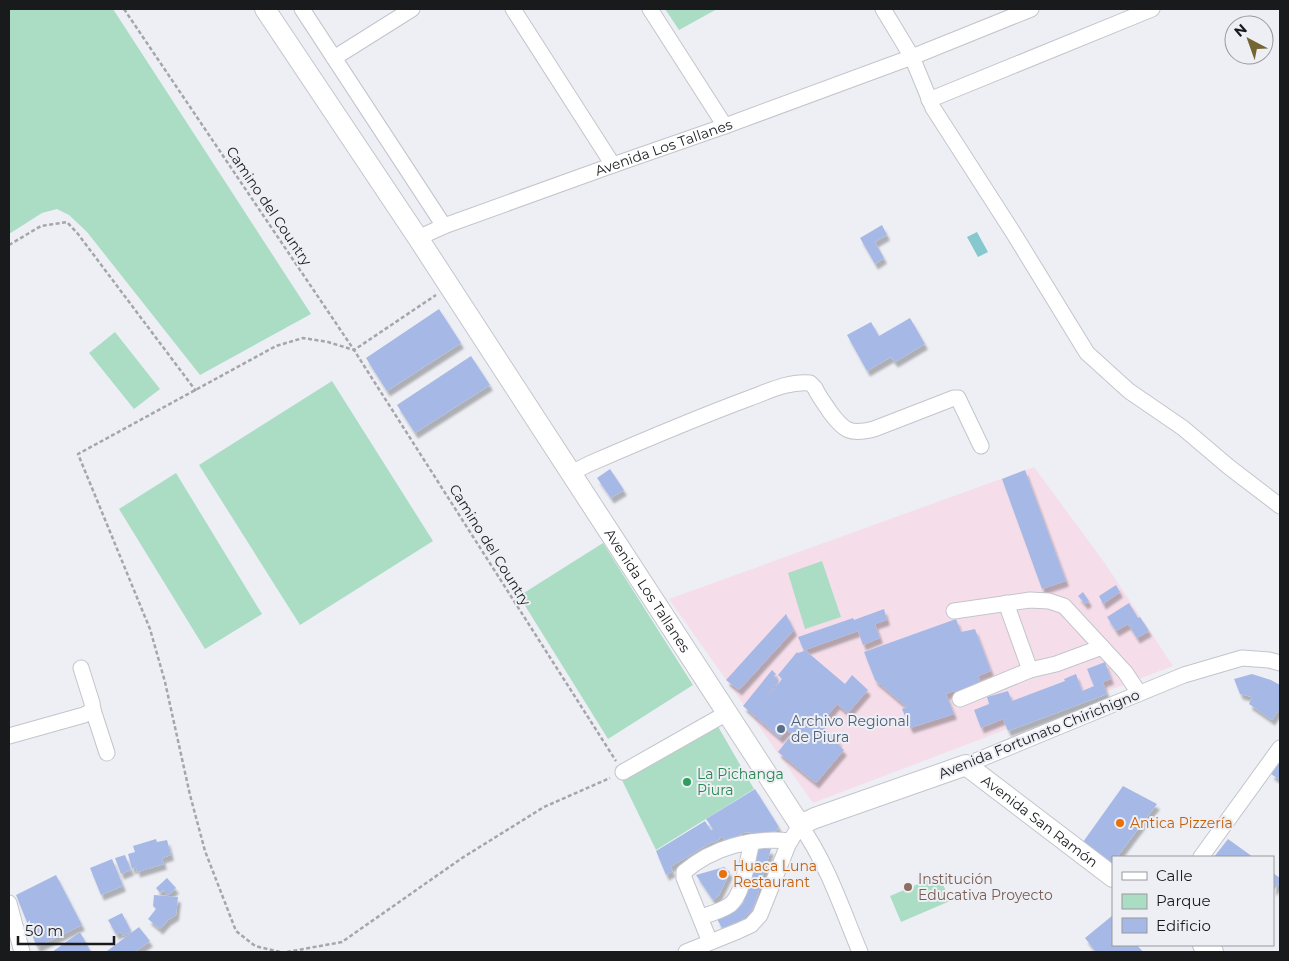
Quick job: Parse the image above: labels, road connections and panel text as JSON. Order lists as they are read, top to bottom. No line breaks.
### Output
{"streets":{"main road":["Avenida Los Tallanes","Avenida Fortunato Chirichigno","Avenida San Ramón"],"path":["Camino del Country"]},"crossings":[["Avenida Los Tallanes","Avenida Fortunato Chirichigno"],["Avenida Fortunato Chirichigno","Avenida San Ramón"]],"places":["Archivo Regional de Piura","La Pichanga Piura","Antica Pizzería","Huaca Luna Restaurant","Institución Educativa Proyecto"],"legend":["Calle","Parque","Edificio"],"scale_bar":"50 m","north":"top left"}
